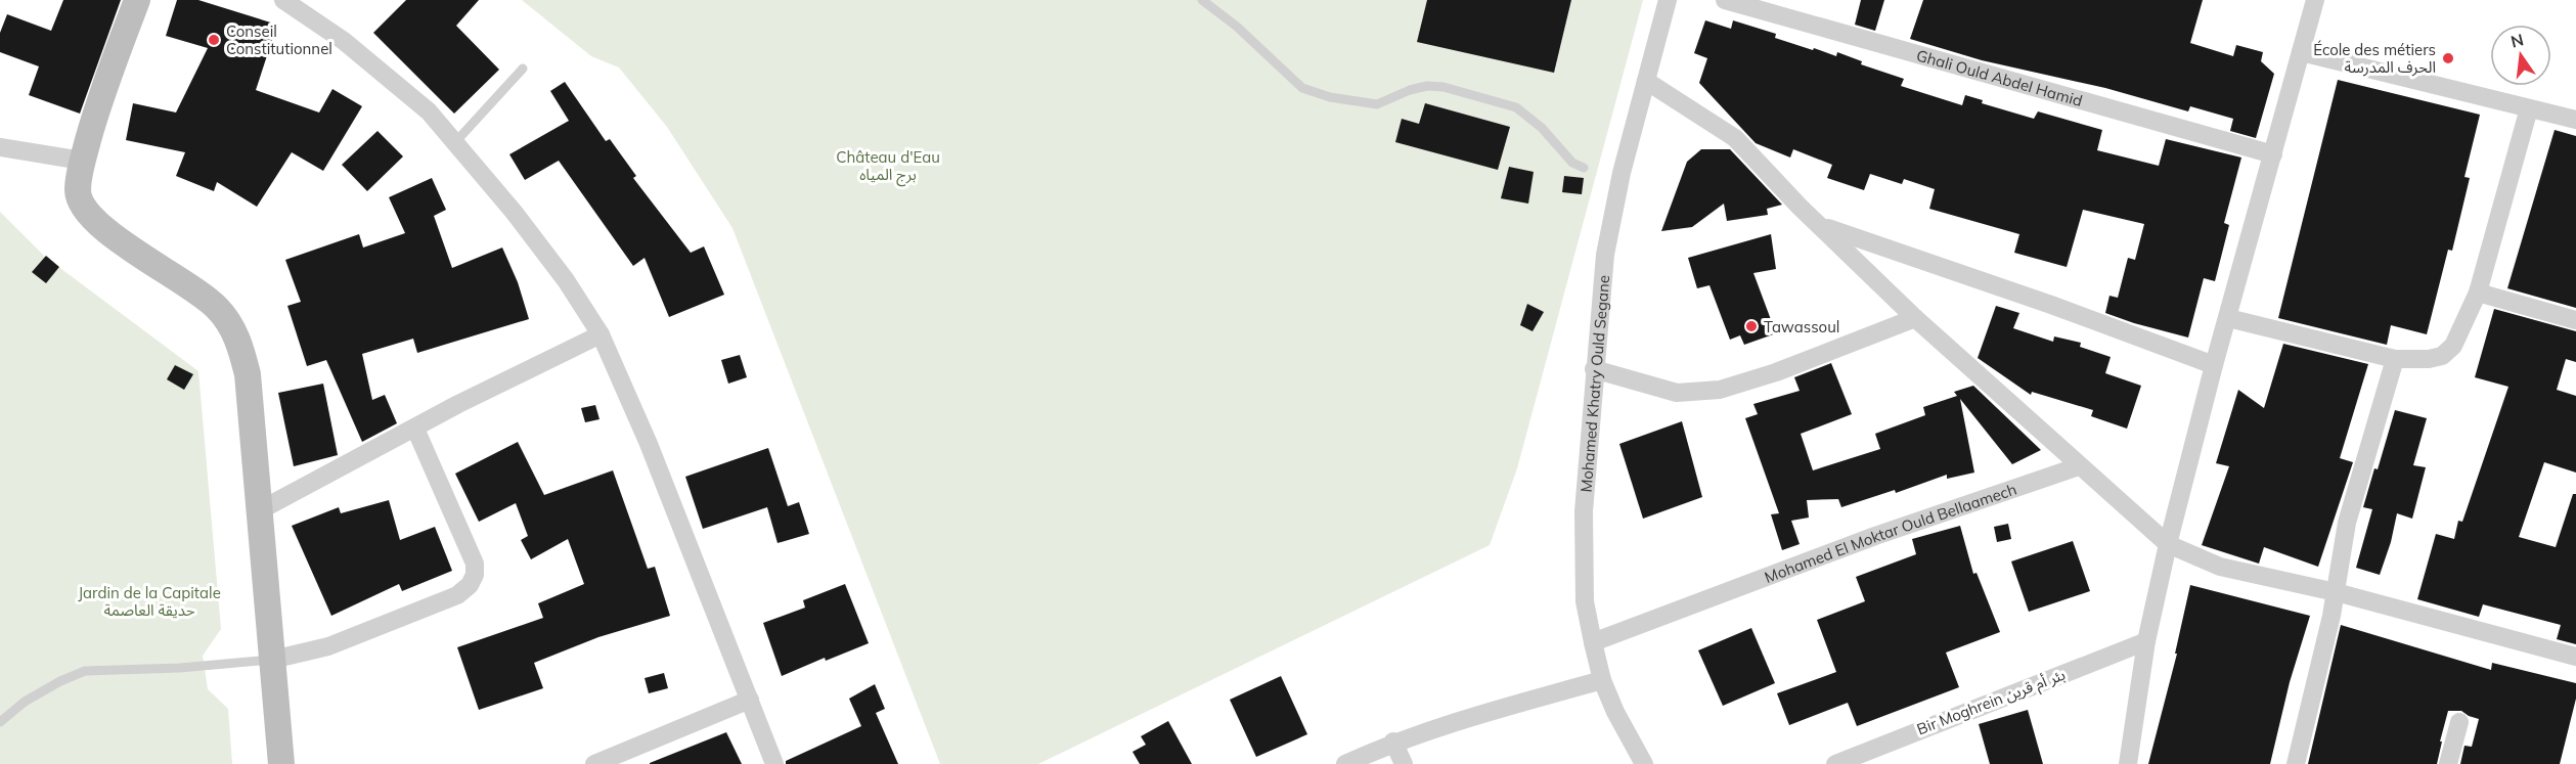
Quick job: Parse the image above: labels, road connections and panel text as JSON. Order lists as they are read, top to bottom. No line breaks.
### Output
{"streets":{"street":["Ghali Ould Abdel Hamid","Mohamed Khatry Ould Segane","Mohamed El Moktar Ould Bellaamech","Bir Moghrein بئر أم قرين"]},"crossings":[["Mohamed Khatry Ould Segane","Mohamed El Moktar Ould Bellaamech"]],"parks":["Château d'Eau برج المياه","Jardin de la Capitale حديقة العاصمة"],"places":["Conseil Constitutionnel","École des métiers الحرف المدرسة","Tawassoul"],"north":"top"}
